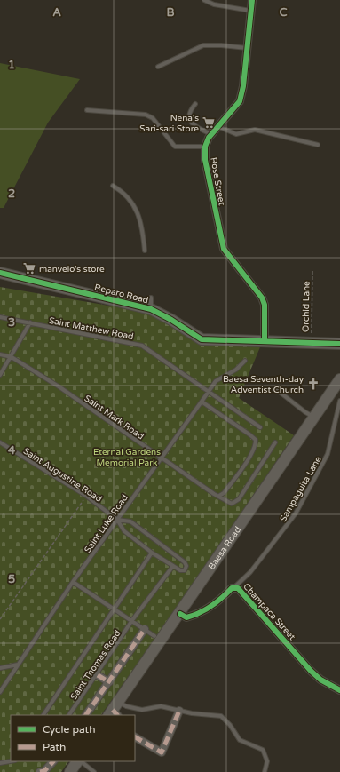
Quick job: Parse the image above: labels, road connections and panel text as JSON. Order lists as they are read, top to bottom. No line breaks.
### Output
{"streets":{"main road":["Reparo Road","Baesa Road"],"street":["Rose Street","Champaca Street"],"lane":["Saint Matthew Road","Saint Mark Road","Saint Augustine Road","Sampaguita Lane","Saint Luke Road","Saint Thomas Road"],"path":["Orchid Lane"]},"crossings":[["Rose Street","Reparo Road"],["Reparo Road","Orchid Lane"],["Saint Matthew Road","Saint Luke Road"],["Saint Mark Road","Saint Luke Road"],["Saint Augustine Road","Saint Luke Road"],["Sampaguita Lane","Champaca Street"],["Baesa Road","Champaca Street"]],"parks":["Eternal Gardens Memorial Park"],"places":{"supermarket":["Nena's Sari-sari Store","manvelo's store"],"church":["Baesa Seventh-day Adventist Church"]},"legend":["Cycle path","Path"],"grid":{"columns":["A","B","C"],"rows":["1","2","3","4","5"]}}
